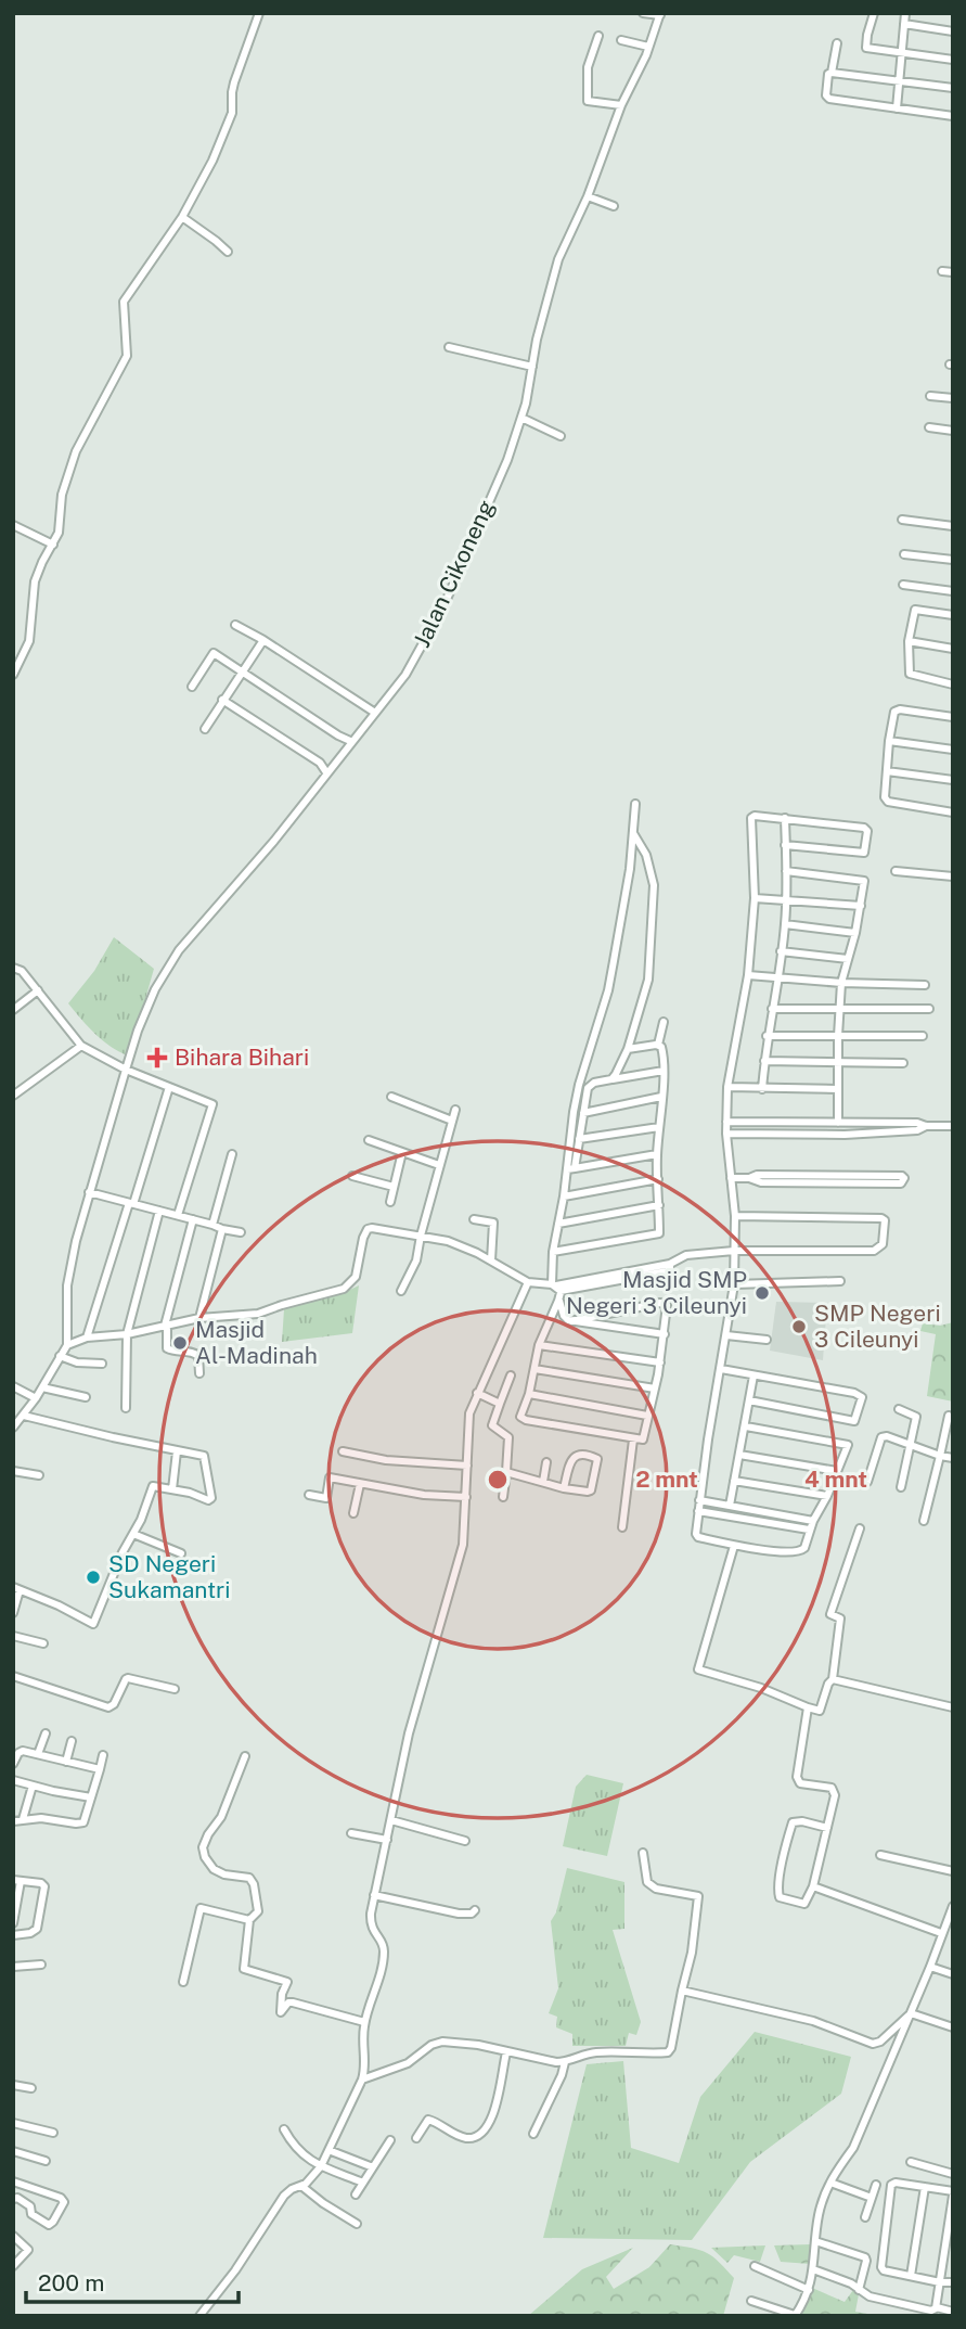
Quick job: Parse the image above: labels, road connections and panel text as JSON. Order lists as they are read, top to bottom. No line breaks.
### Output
{"streets":{"street":["Jalan Cikoneng"]},"places":{"health":["Bihara Bihari"],"other":["Masjid SMP Negeri 3 Cileunyi","SMP Negeri 3 Cileunyi","Masjid Al-Madinah","SD Negeri Sukamantri"]},"scale_bar":"200 m","rings":["2 mnt","4 mnt"]}
